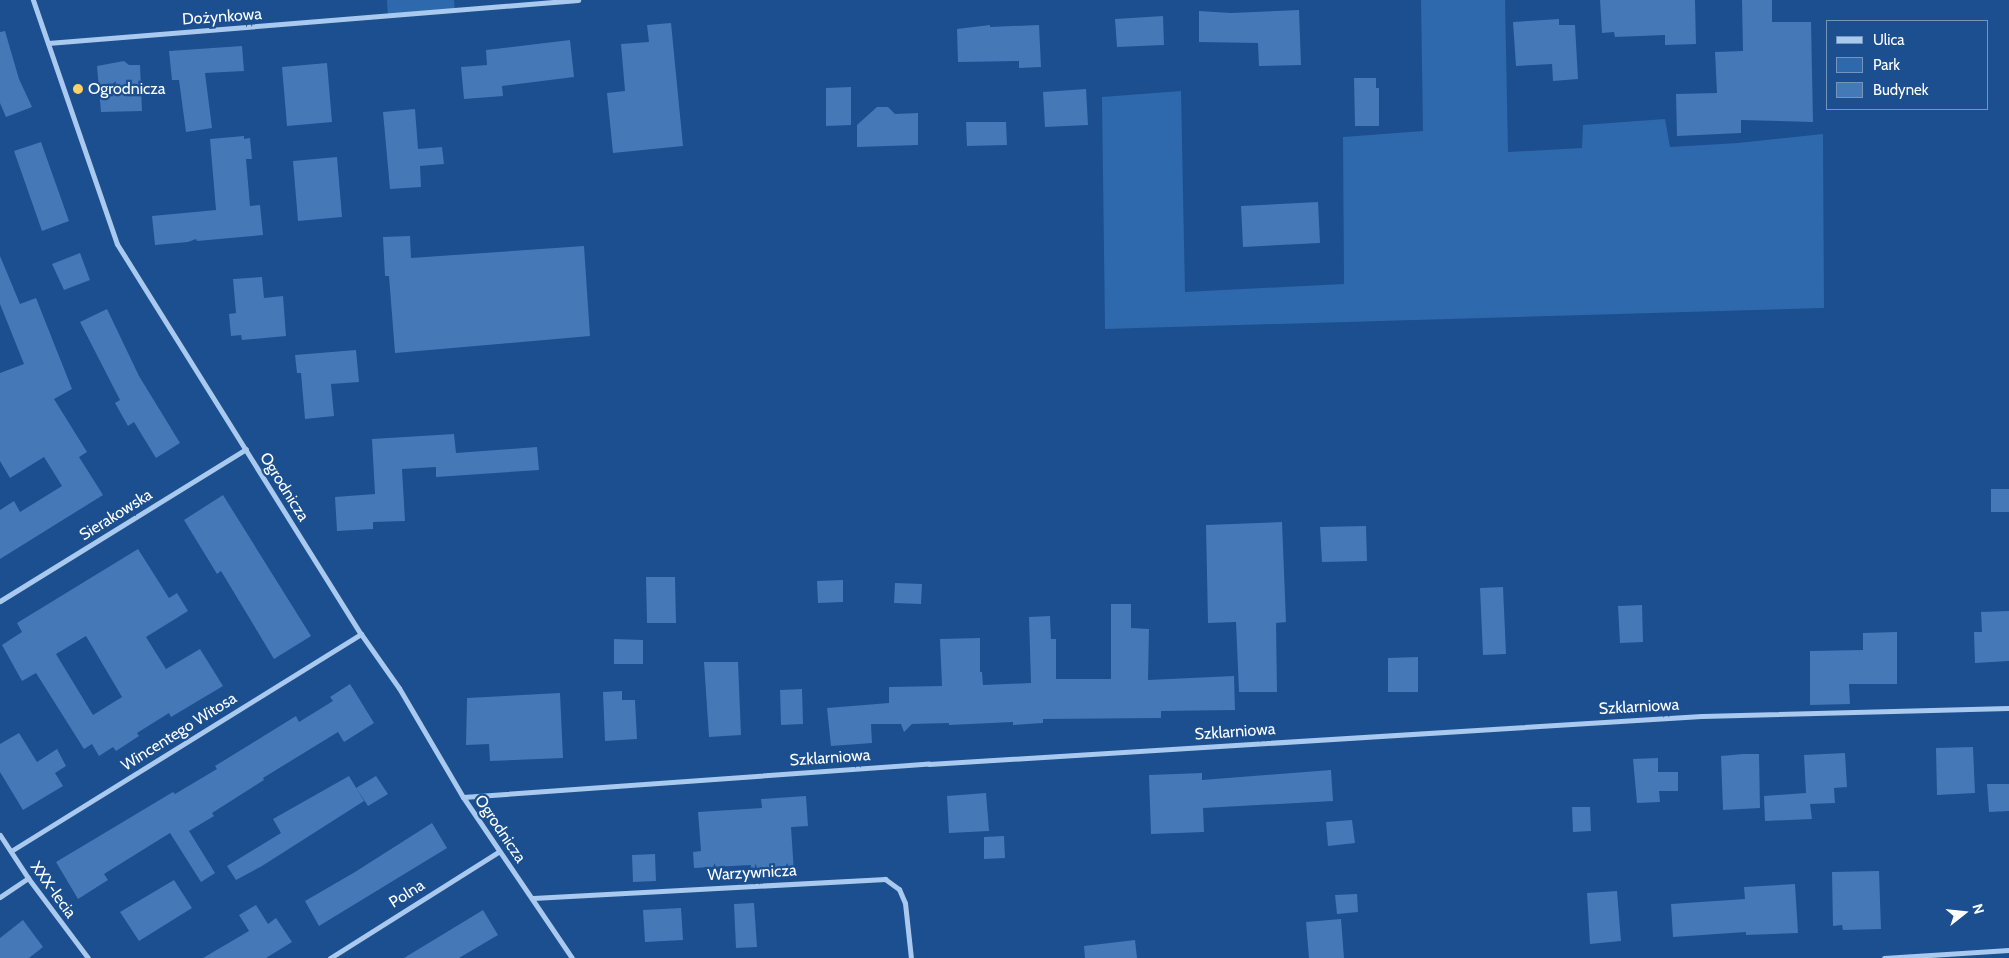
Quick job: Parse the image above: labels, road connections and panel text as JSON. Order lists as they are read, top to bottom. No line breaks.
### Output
{"streets":{"street":["Dożynkowa","Ogrodnicza","Sierakowska","Szklarniowa","Wincentego Witosa","Warzywnicza","XXX-lecia","Polna"]},"crossings":[["Dożynkowa","Ogrodnicza"],["Ogrodnicza","Sierakowska"],["Ogrodnicza","Szklarniowa"],["Ogrodnicza","Wincentego Witosa"],["Ogrodnicza","Warzywnicza"],["Ogrodnicza","Polna"],["Wincentego Witosa","XXX-lecia"]],"places":["Ogrodnicza"],"legend":["Ulica","Park","Budynek"],"north":"right"}
